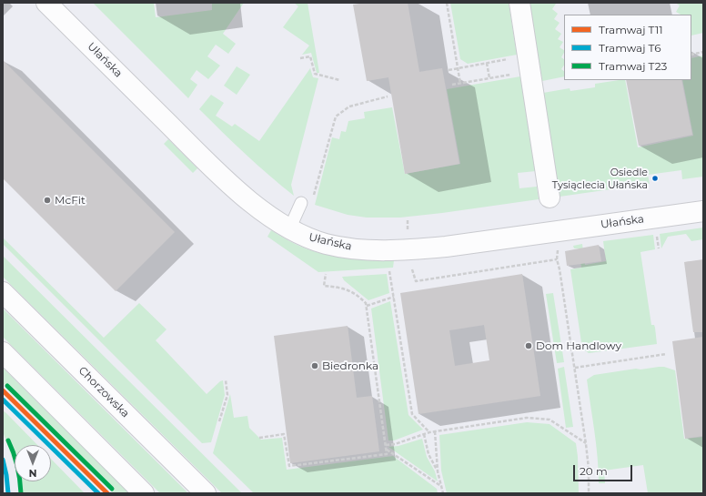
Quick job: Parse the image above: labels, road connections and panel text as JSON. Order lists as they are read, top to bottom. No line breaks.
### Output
{"streets":{"street":["Ułańska","Chorzowska"]},"places":["Osiedle Tysiąclecia Ułańska","McFit","Dom Handlowy","Biedronka"],"lines":["tram line T23","tram line T11","tram line T6"],"legend":["Tramwaj T11","Tramwaj T6","Tramwaj T23"],"scale_bar":"20 m","north":"bottom"}
